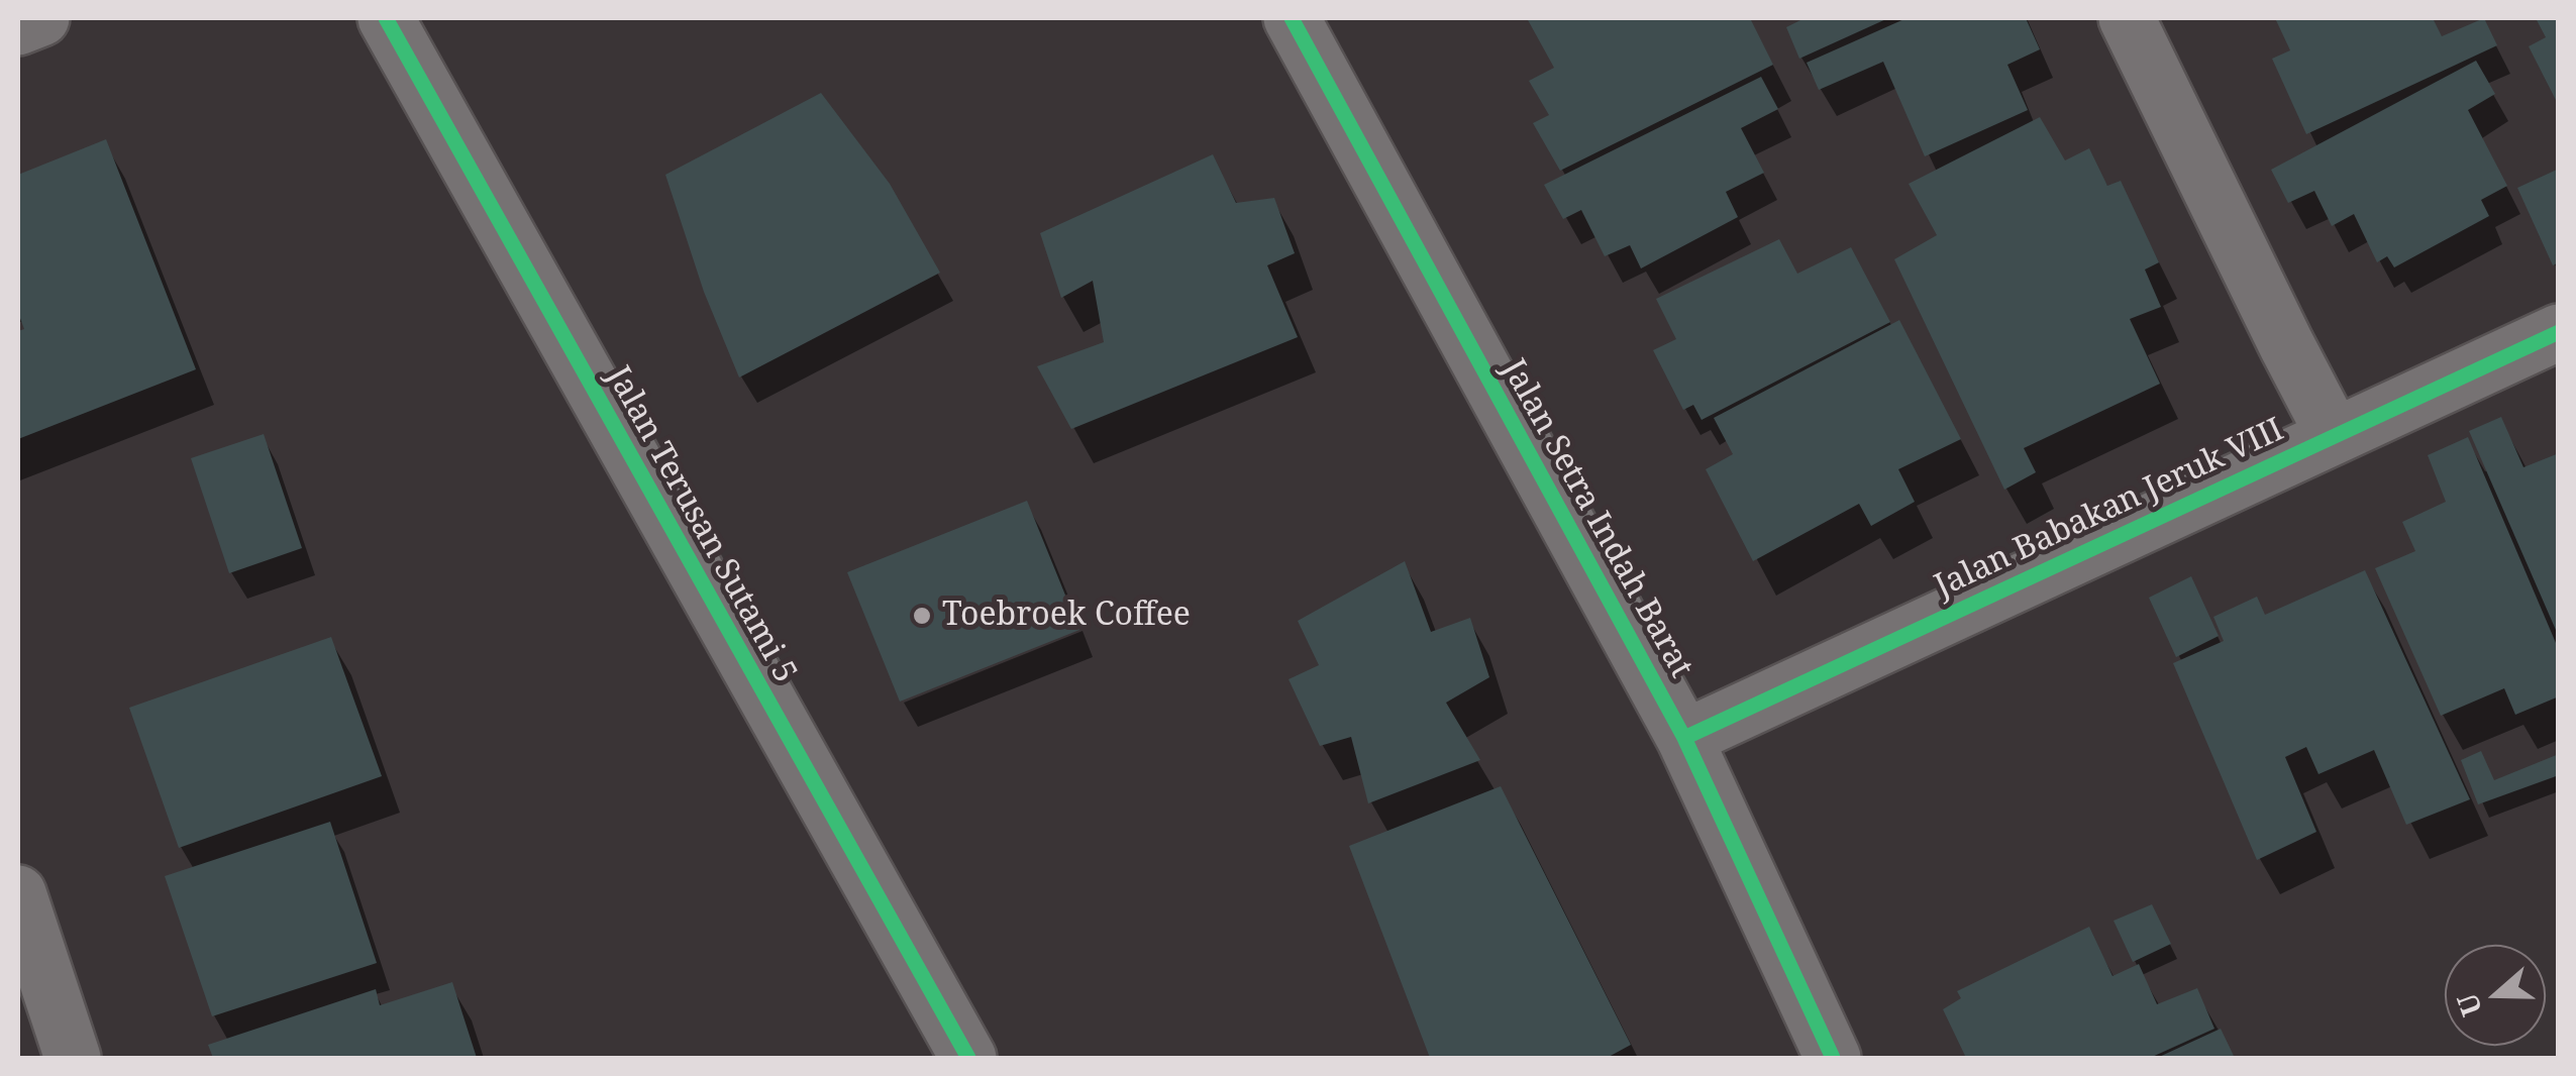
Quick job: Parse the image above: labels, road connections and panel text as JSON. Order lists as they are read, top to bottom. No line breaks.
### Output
{"streets":{"street":["Jalan Babakan Jeruk VIII","Jalan Setra Indah Barat","Jalan Terusan Sutami 5"]},"crossings":[["Jalan Babakan Jeruk VIII","Jalan Setra Indah Barat"]],"places":["Toebroek Coffee"],"north":"left"}
